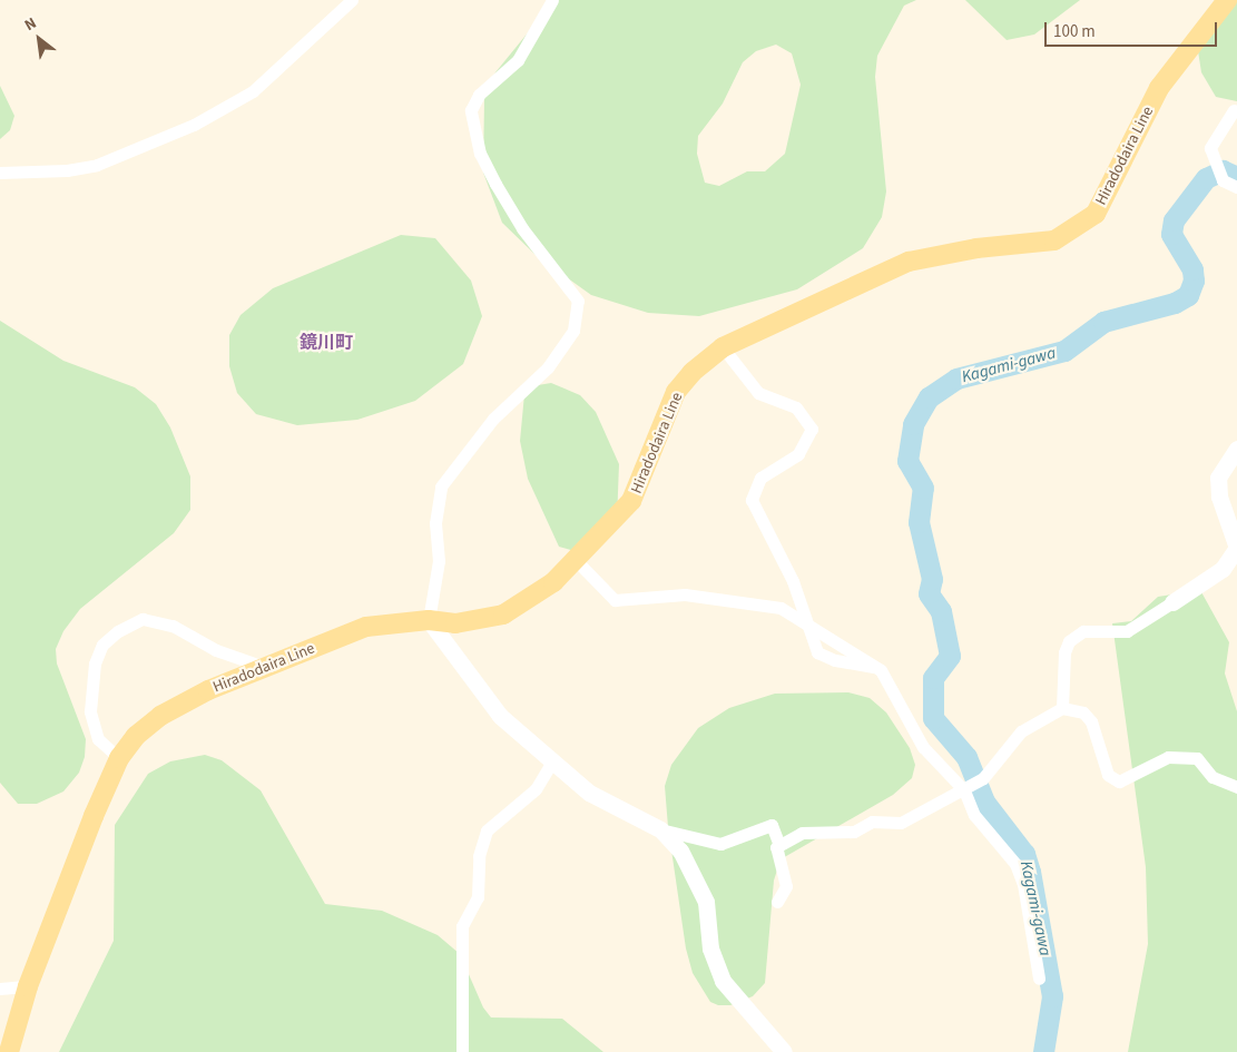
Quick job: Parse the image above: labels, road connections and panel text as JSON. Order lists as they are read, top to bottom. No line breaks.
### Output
{"streets":{"main road":["Hiradodaira Line"]},"districts":["鏡川町"],"water":["Kagami-gawa"],"scale_bar":"100 m","north":"top left"}
